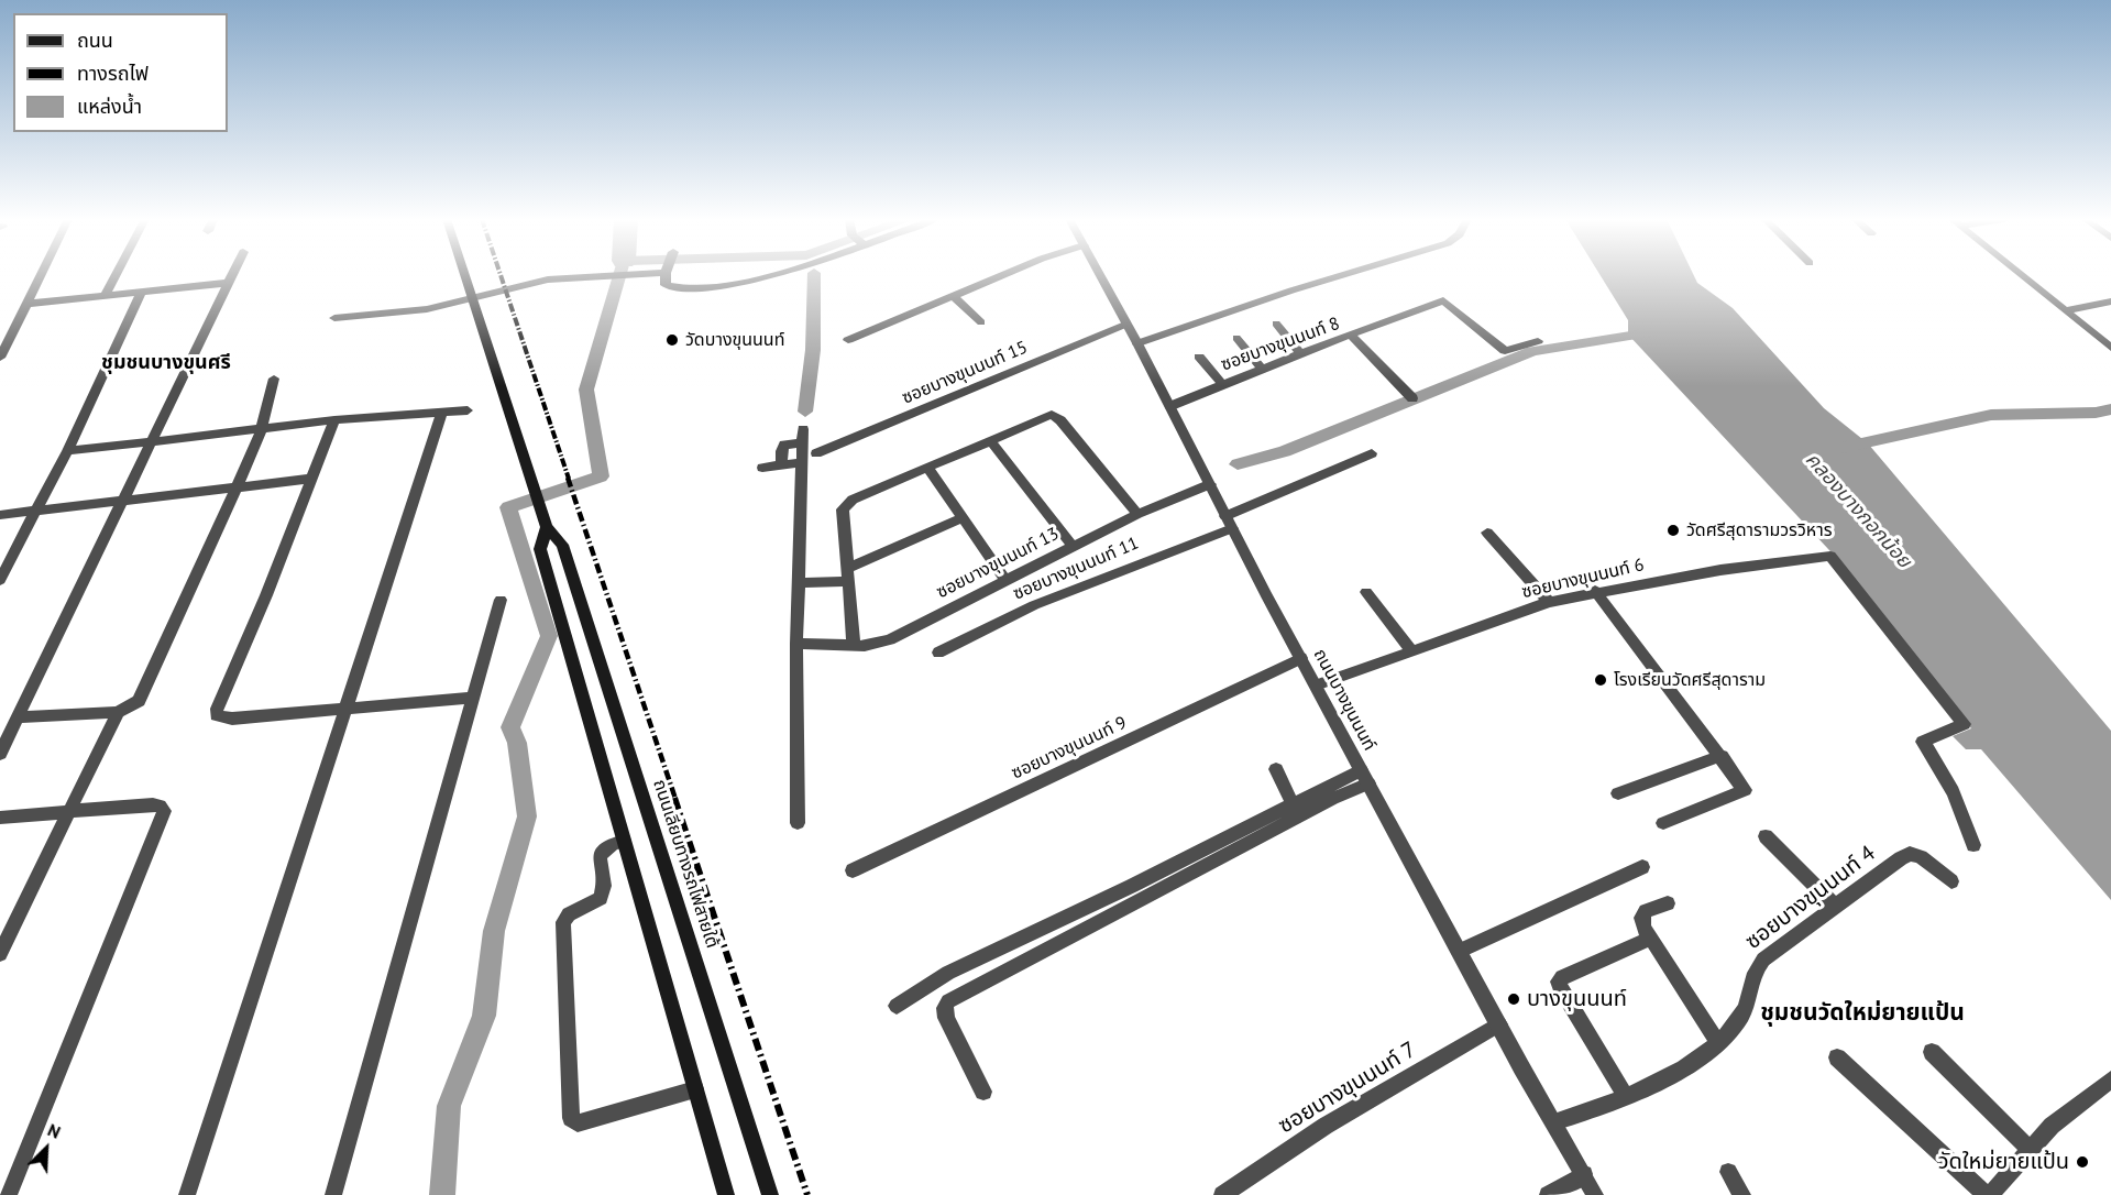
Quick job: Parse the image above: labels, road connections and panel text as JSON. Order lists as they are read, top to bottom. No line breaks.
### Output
{"streets":{"main road":["ถนนเลียบทางรถไฟสายใต้"],"street":["ซอยบางขุนนนท์ 8","ซอยบางขุนนนท์ 15","ซอยบางขุนนนท์ 13","ซอยบางขุนนนท์ 11","ซอยบางขุนนนท์ 6","ถนนบางขุนนนท์","ซอยบางขุนนนท์ 9","ซอยบางขุนนนท์ 4","ซอยบางขุนนนท์ 7"]},"crossings":[["ซอยบางขุนนนท์ 8","ถนนบางขุนนนท์"],["ซอยบางขุนนนท์ 15","ถนนบางขุนนนท์"],["ซอยบางขุนนนท์ 13","ถนนบางขุนนนท์"],["ซอยบางขุนนนท์ 11","ถนนบางขุนนนท์"],["ซอยบางขุนนนท์ 6","ถนนบางขุนนนท์"],["ถนนบางขุนนนท์","ซอยบางขุนนนท์ 9"],["ถนนบางขุนนนท์","ซอยบางขุนนนท์ 4"],["ถนนบางขุนนนท์","ซอยบางขุนนนท์ 7"]],"districts":["ชุมชนบางขุนศรี","ชุมชนวัดใหม่ยายแป้น"],"water":["คลองบางกอกน้อย"],"places":["วัดบางขุนนนท์","วัดศรีสุดารามวรวิหาร","โรงเรียนวัดศรีสุดาราม","บางขุนนนท์","วัดใหม่ยายแป้น"],"legend":["ถนน","ทางรถไฟ","แหล่งน้ำ"],"north":"top right"}
